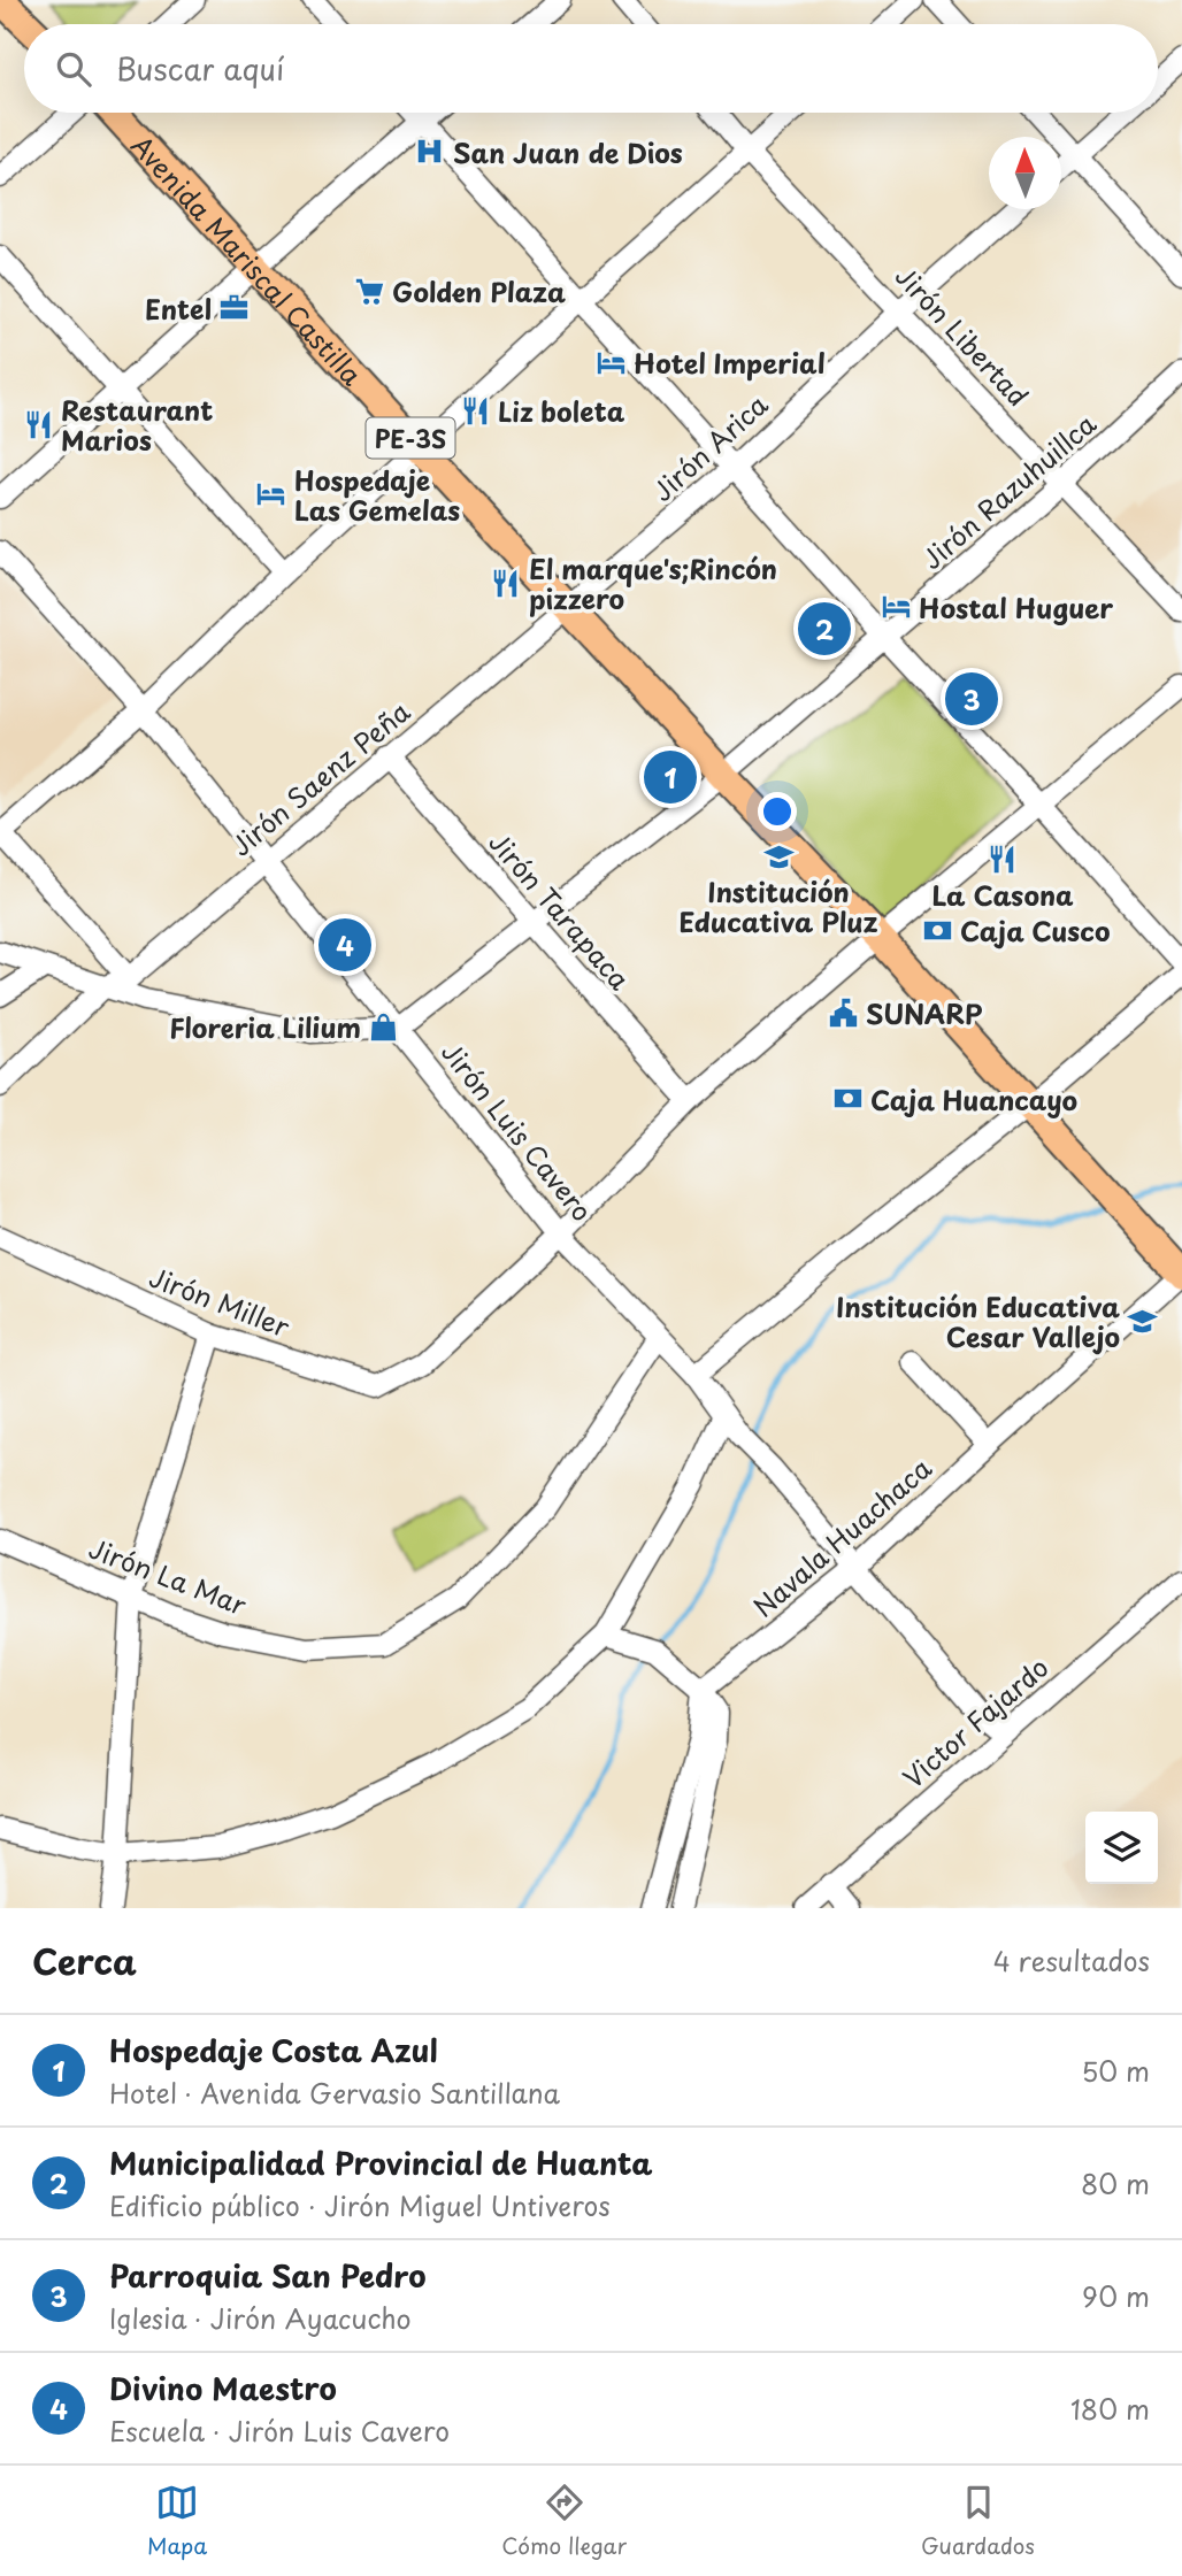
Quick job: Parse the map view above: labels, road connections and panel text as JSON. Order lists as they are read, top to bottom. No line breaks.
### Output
{"streets":{"highway":["Avenida Mariscal Castilla","PE-3S"],"street":["Jirón Libertad","Jirón Arica","Jirón Razuhuillca","Jirón Saenz Peña","Jirón Tarapaca","Jirón Luis Cavero","Jirón Miller","Navala Huachaca","Jirón La Mar","Victor Fajardo"]},"crossings":[["Avenida Mariscal Castilla","PE-3S"],["Avenida Mariscal Castilla","Jirón Arica"],["Avenida Mariscal Castilla","Jirón Razuhuillca"],["Avenida Mariscal Castilla","Jirón Saenz Peña"],["Jirón Libertad","Jirón Arica"],["Jirón Libertad","Jirón Razuhuillca"],["PE-3S","Jirón Razuhuillca"],["PE-3S","Jirón Miller"],["PE-3S","Navala Huachaca"],["Jirón Arica","Jirón Saenz Peña"],["Jirón Razuhuillca","Jirón Tarapaca"],["Jirón Razuhuillca","Jirón Luis Cavero"],["Jirón Saenz Peña","Jirón Tarapaca"],["Jirón Saenz Peña","Jirón Luis Cavero"],["Jirón Tarapaca","Jirón Miller"],["Jirón Luis Cavero","Jirón Miller"],["Jirón Luis Cavero","Navala Huachaca"],["Jirón Luis Cavero","Jirón La Mar"],["Jirón Luis Cavero","Victor Fajardo"]],"places":{"hospital":["San Juan de Dios"],"supermarket":["Golden Plaza"],"office":["Entel"],"hotel":["Hotel Imperial","Hospedaje Las Gemelas","Hostal Huguer"],"restaurant":["Liz boleta","Restaurant Marios","El marque's;Rincón pizzero","La Casona"],"school or university":["Institución Educativa Pluz","Institución Educativa Cesar Vallejo"],"bank":["Caja Cusco","Caja Huancayo"],"public building":["SUNARP"],"shop":["Floreria Lilium"]},"north":"top","page":{"search":"Buscar aquí","pins":["2","3","1","4"],"heading":["Cerca","4 resultados"],"list":[{"mark":"1","name":"Hospedaje Costa Azul","note":"Hotel · Avenida Gervasio Santillana","value":"50 m"},{"mark":"2","name":"Municipalidad Provincial de Huanta","note":"Edificio público · Jirón Miguel Untiveros","value":"80 m"},{"mark":"3","name":"Parroquia San Pedro","note":"Iglesia · Jirón Ayacucho","value":"90 m"},{"mark":"4","name":"Divino Maestro","note":"Escuela · Jirón Luis Cavero","value":"180 m"}],"nav":["Mapa","Cómo llegar","Guardados"]}}
